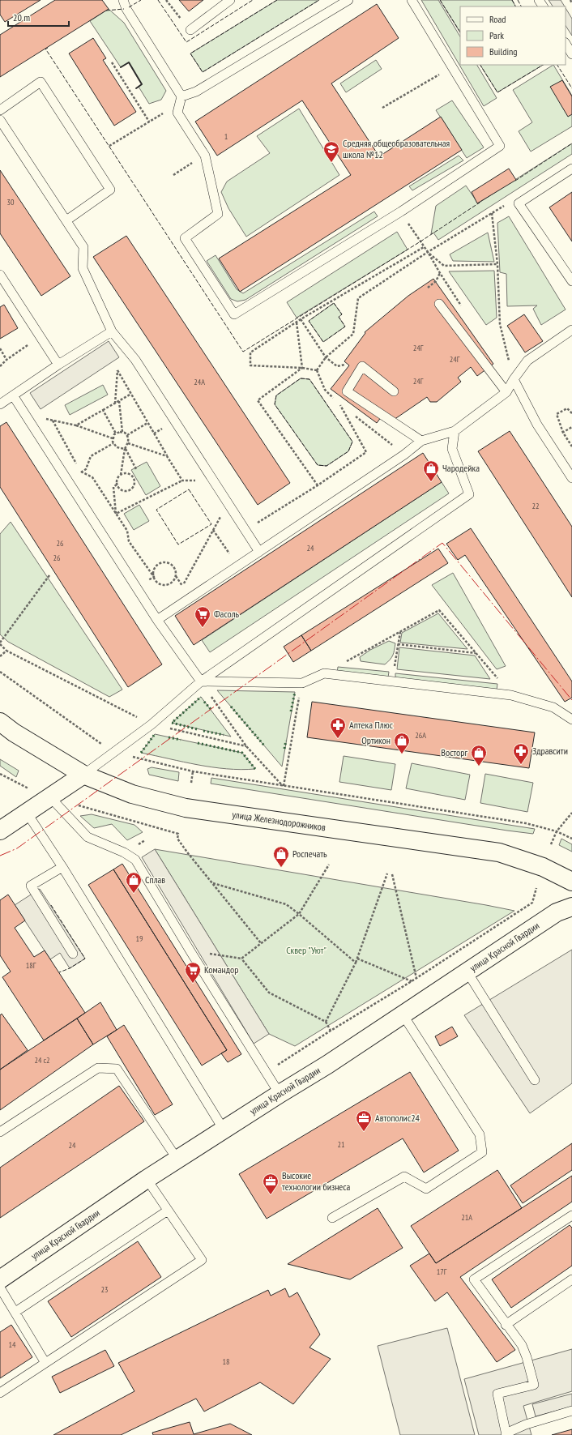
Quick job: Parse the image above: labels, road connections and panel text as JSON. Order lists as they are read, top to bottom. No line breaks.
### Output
{"streets":{"street":["улица Железнодорожников","улица Красной Гвардии"]},"parks":["Сквер \"Уют\""],"places":{"school or university":["Средняя общеобразовательная школа №12"],"shop":["Чародейка","Ортикон","Восторг","Роспечать","Сплав"],"supermarket":["Фасоль","Командор"],"pharmacy":["Аптека Плюс","Здравсити"],"office":["Автополис24","Высокие технологии бизнеса"]},"house_numbers":["1","30","24Г","24Г","24Г","24А","22","26","24","26","26А","19","18Г","24 с2","21","24","21А","17Г","23","14","18"],"legend":["Road","Park","Building"],"scale_bar":"20 m"}
